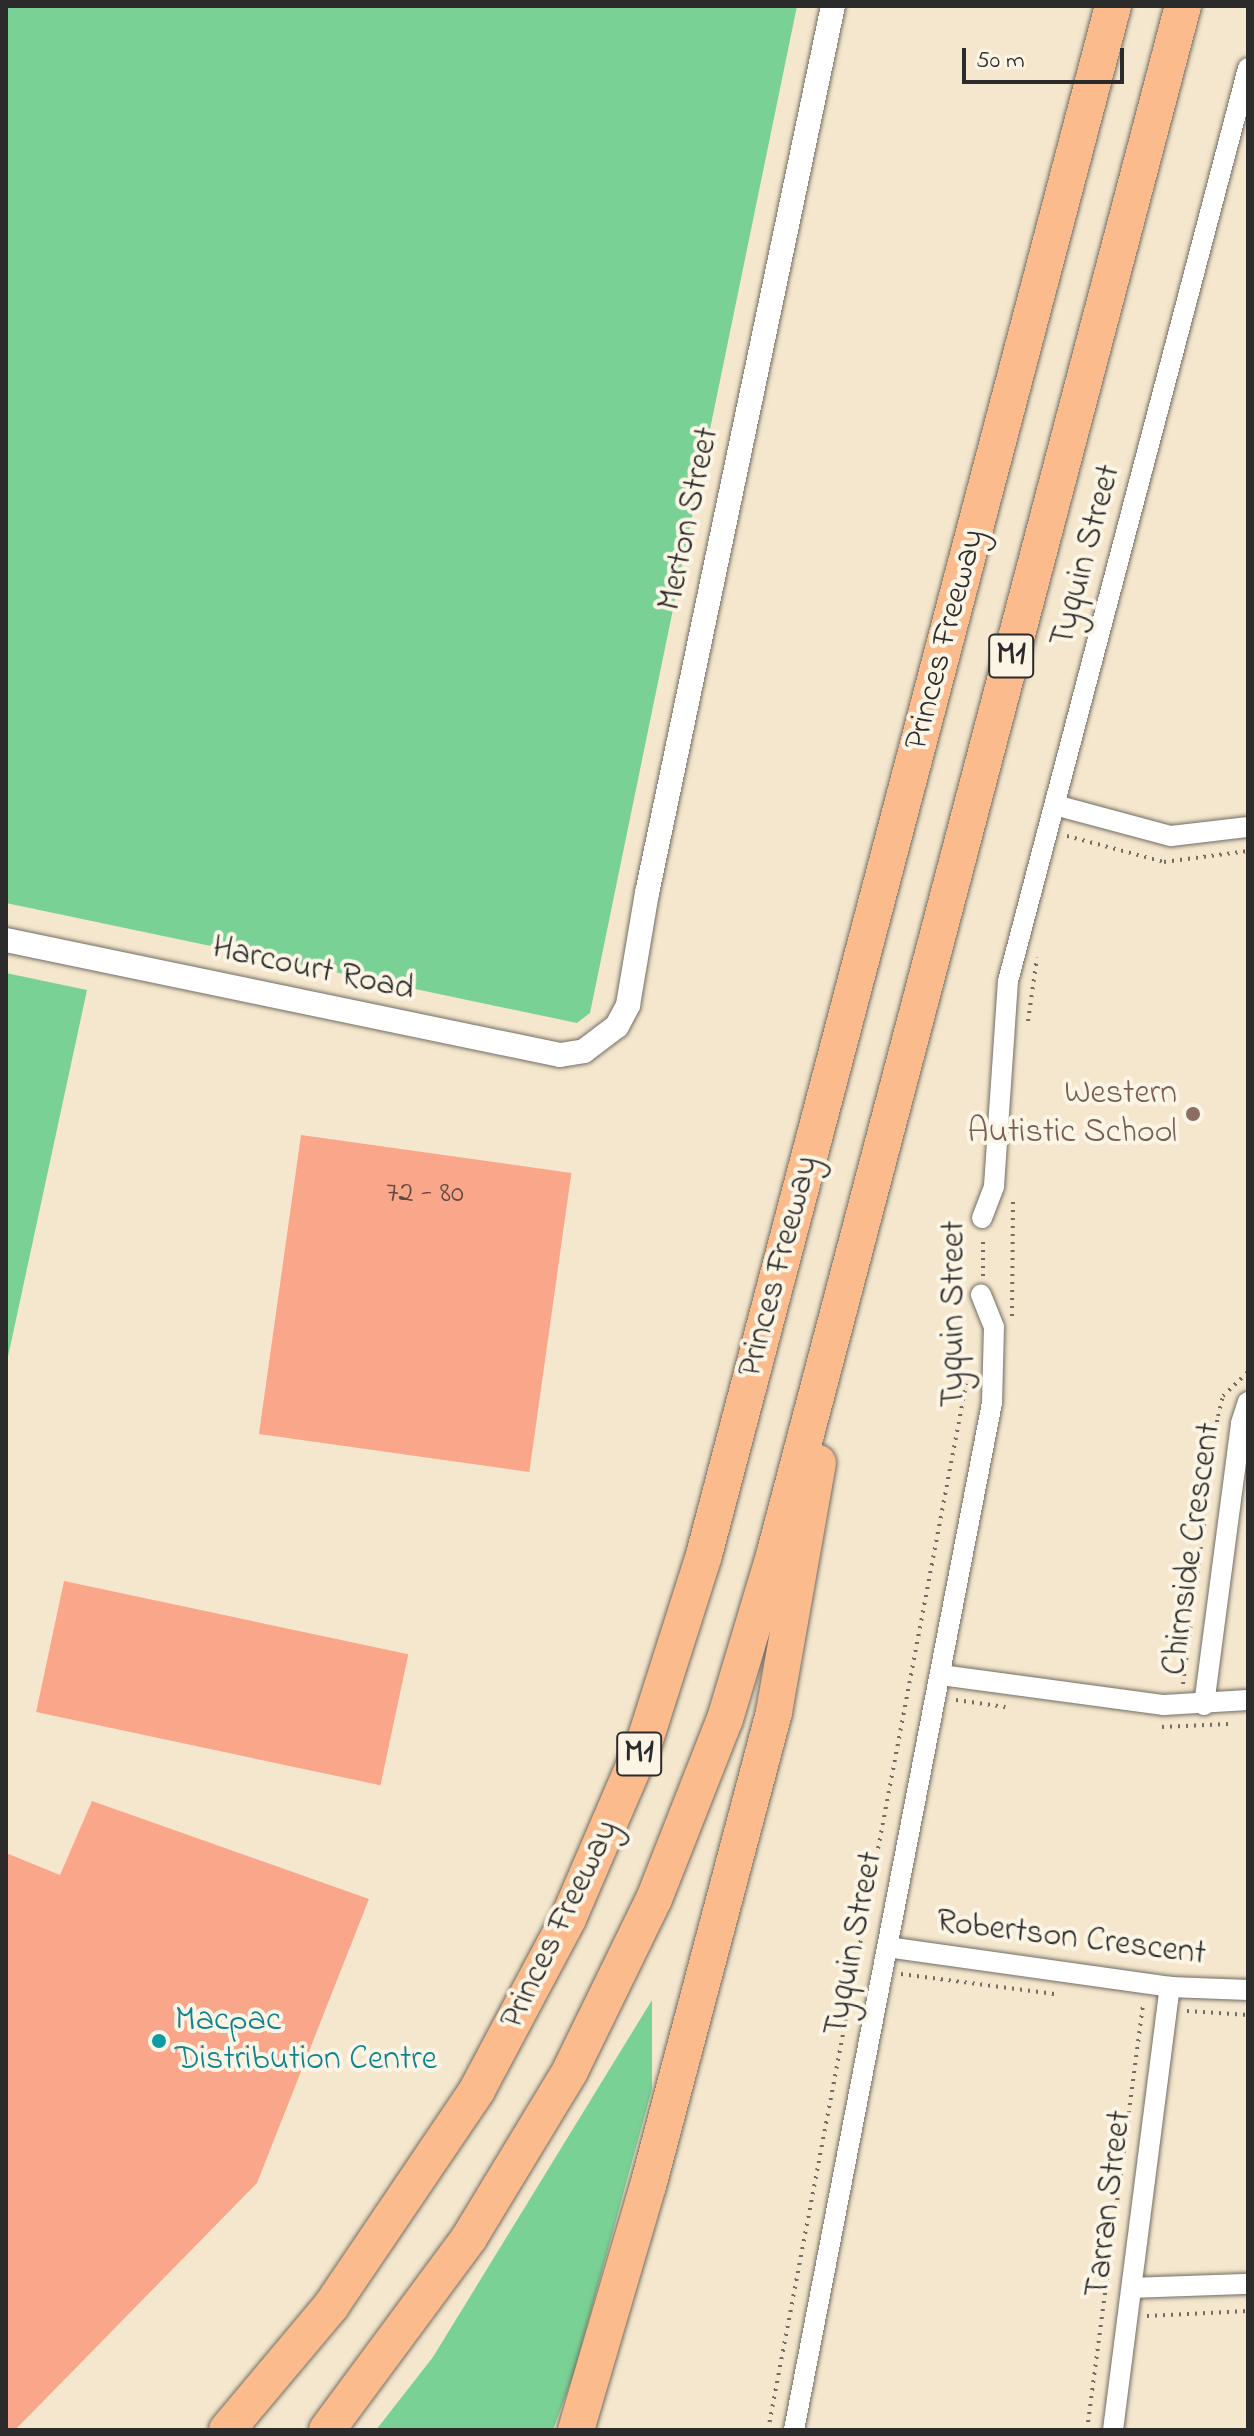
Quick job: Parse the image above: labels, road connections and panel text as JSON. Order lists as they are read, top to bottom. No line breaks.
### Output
{"streets":{"highway":["Princes Freeway","M1"],"street":["Merton Street","Tyquin Street","Harcourt Road","Chirnside Crescent","Robertson Crescent","Tarran Street"]},"crossings":[["Merton Street","Harcourt Road"],["Tyquin Street","Robertson Crescent"],["Robertson Crescent","Tarran Street"]],"places":["Western Autistic School","Macpac Distribution Centre"],"house_numbers":["72 - 80"],"scale_bar":"50 m"}
